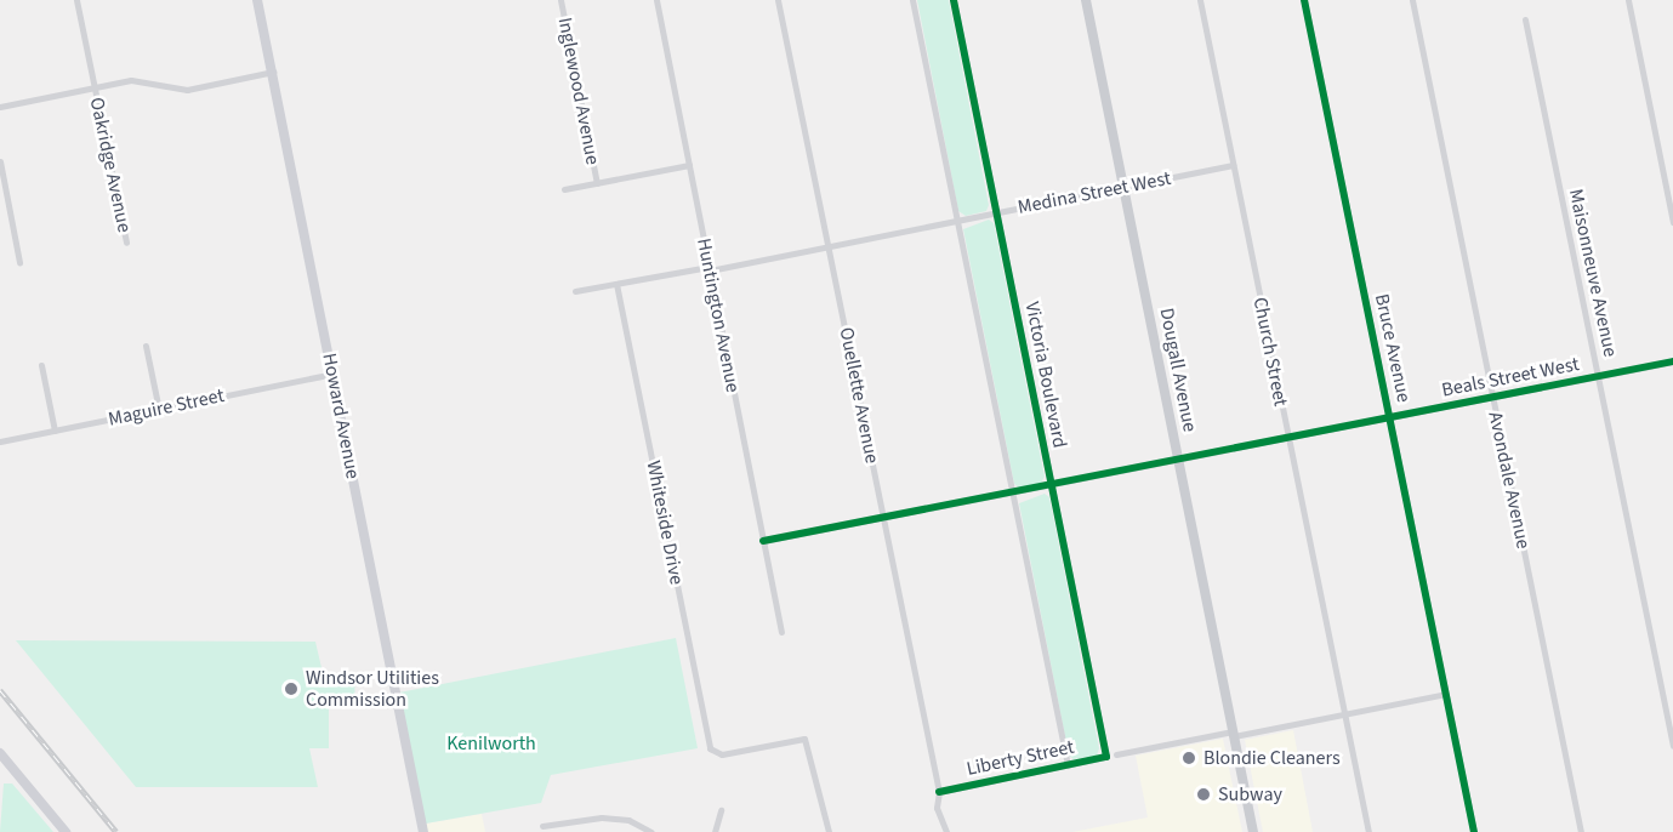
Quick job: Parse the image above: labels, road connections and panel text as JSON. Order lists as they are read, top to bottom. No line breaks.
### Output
{"streets":{"main road":["Dougall Avenue"],"street":["Inglewood Avenue","Oakridge Avenue","Medina Street West","Maisonneuve Avenue","Huntington Avenue","Bruce Avenue","Church Street","Victoria Boulevard","Beals Street West","Ouellette Avenue","Maguire Street","Howard Avenue","Avondale Avenue","Whiteside Drive","Liberty Street"]},"crossings":[["Medina Street West","Huntington Avenue"],["Medina Street West","Church Street"],["Medina Street West","Dougall Avenue"],["Medina Street West","Victoria Boulevard"],["Medina Street West","Ouellette Avenue"],["Medina Street West","Whiteside Drive"],["Maisonneuve Avenue","Beals Street West"],["Huntington Avenue","Beals Street West"],["Bruce Avenue","Beals Street West"],["Church Street","Beals Street West"],["Dougall Avenue","Beals Street West"],["Victoria Boulevard","Beals Street West"],["Victoria Boulevard","Liberty Street"],["Beals Street West","Ouellette Avenue"],["Beals Street West","Avondale Avenue"],["Ouellette Avenue","Liberty Street"],["Maguire Street","Howard Avenue"]],"parks":["Kenilworth"],"places":["Windsor Utilities Commission","Blondie Cleaners","Subway"]}
